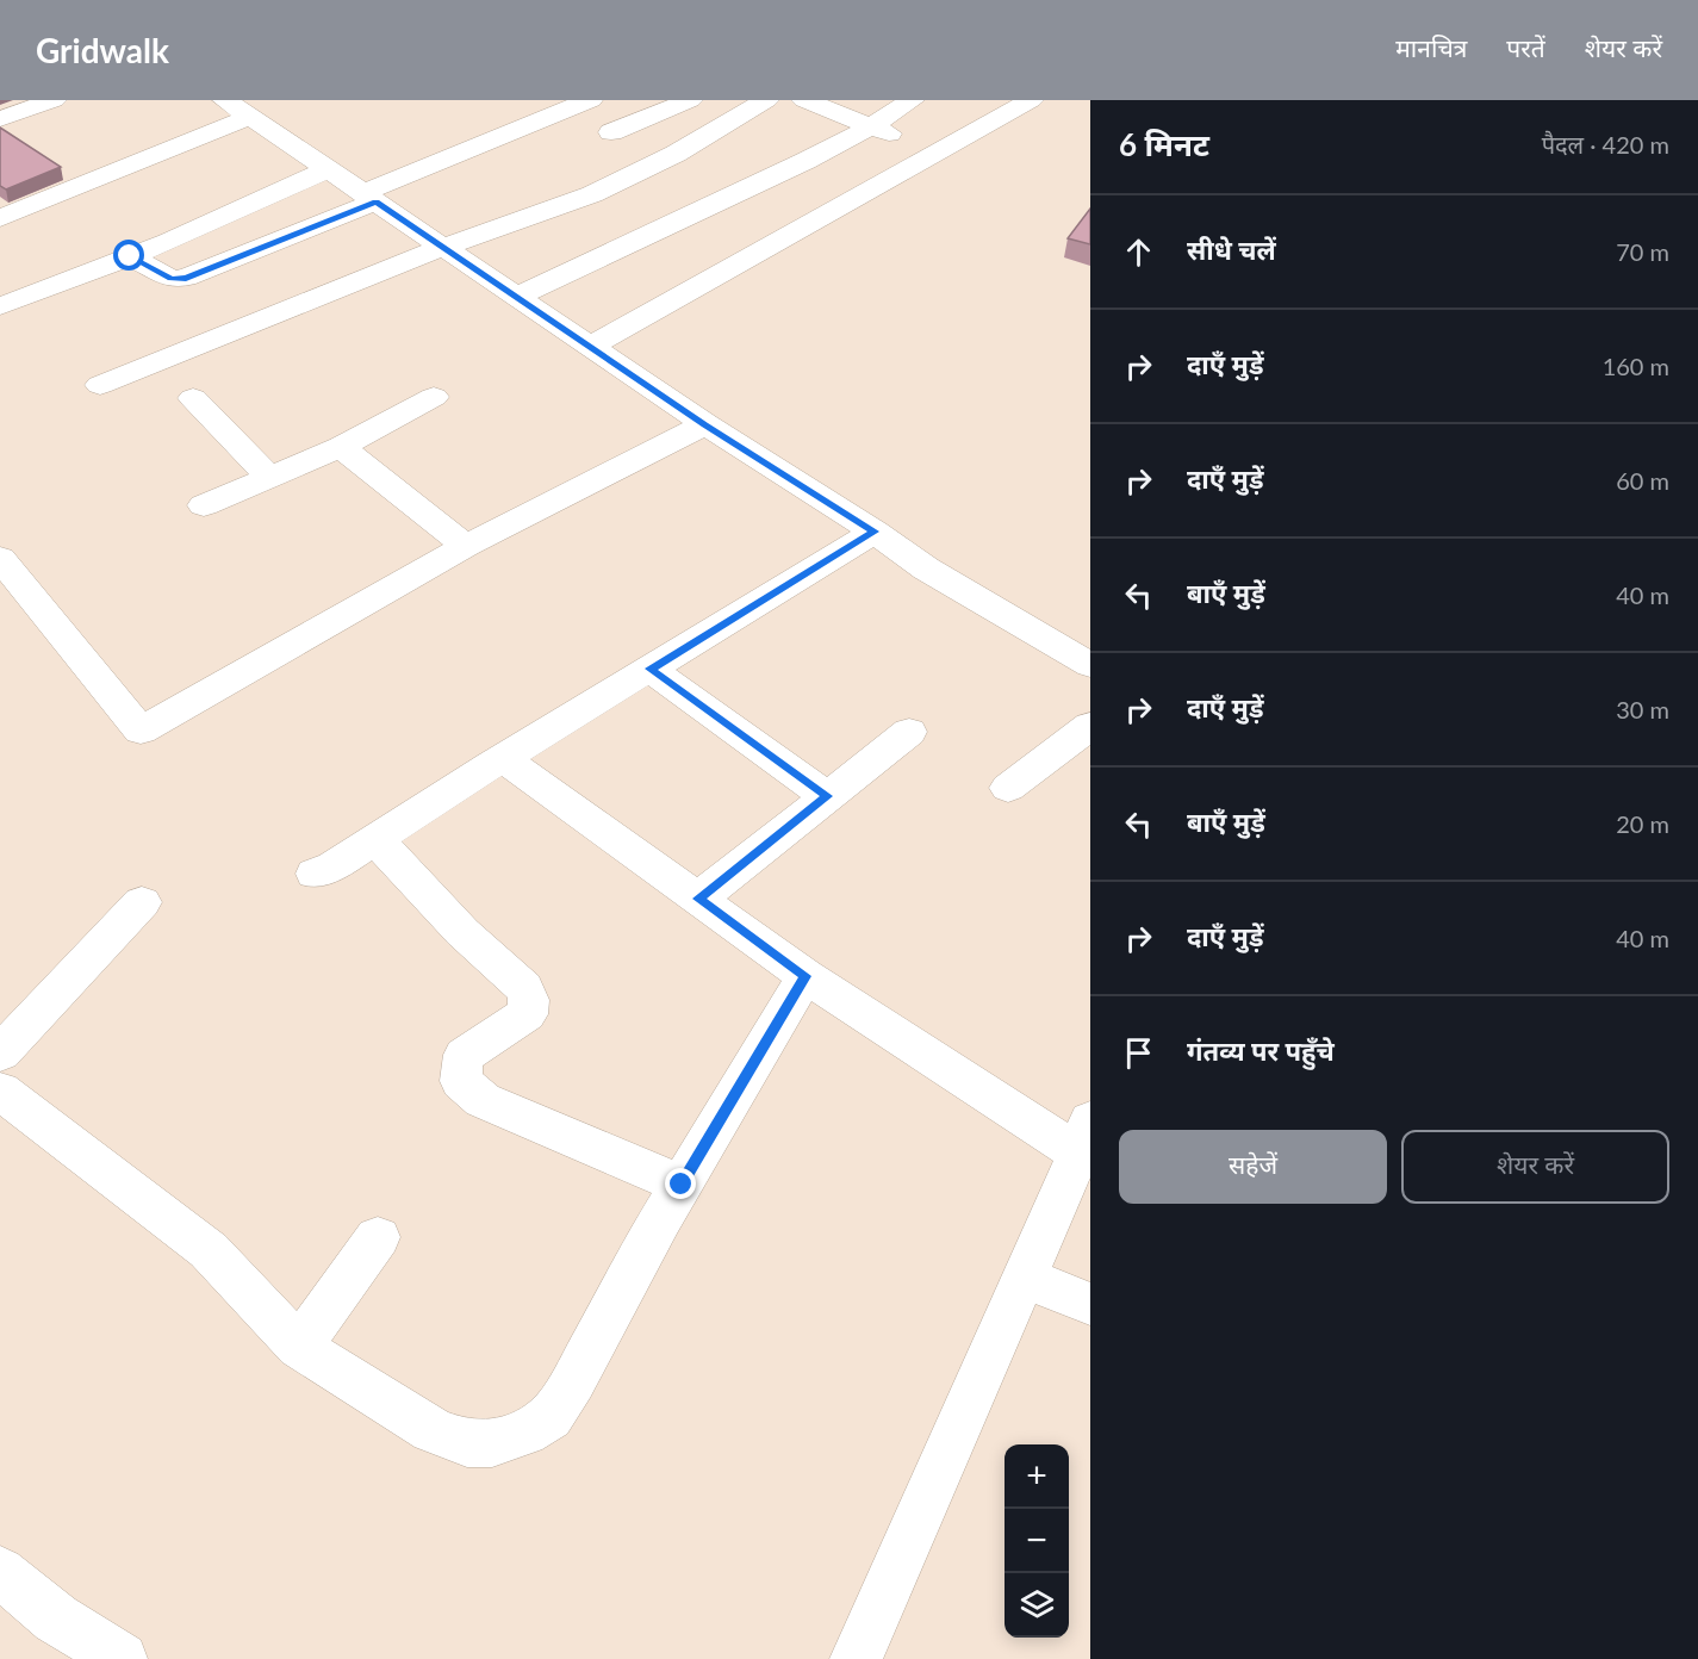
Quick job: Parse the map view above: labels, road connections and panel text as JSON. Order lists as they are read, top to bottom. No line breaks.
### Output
{"page":{"header":"Gridwalk","nav":["मानचित्र","परतें","शेयर करें"],"heading":["6 मिनट","पैदल · 420 m"],"list":[["सीधे चलें","70 m"],["दाएँ मुड़ें","160 m"],["दाएँ मुड़ें","60 m"],["बाएँ मुड़ें","40 m"],["दाएँ मुड़ें","30 m"],["बाएँ मुड़ें","20 m"],["दाएँ मुड़ें","40 m"],"गंतव्य पर पहुँचे"],"buttons":["सहेजें","शेयर करें"],"map_buttons":["+","−"]}}
